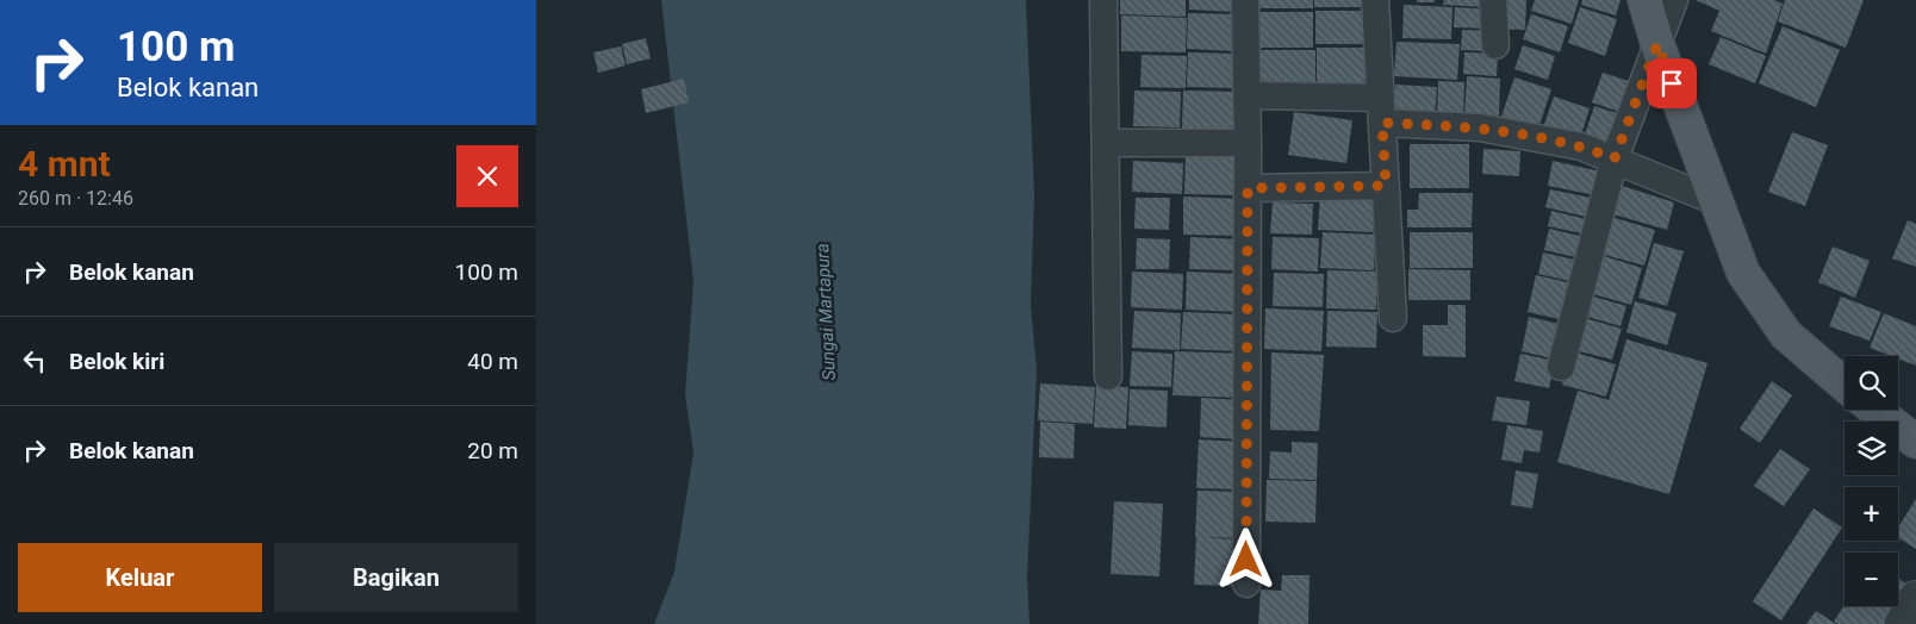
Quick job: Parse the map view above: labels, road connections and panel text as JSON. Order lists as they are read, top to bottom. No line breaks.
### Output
{"water":["Sungai Martapura"],"page":{"turn":["100 m","Belok kanan"],"heading":["4 mnt","260 m · 12:46"],"list":[{"name":"Belok kanan","value":"100 m"},{"name":"Belok kiri","value":"40 m"},{"name":"Belok kanan","value":"20 m"}],"map_buttons":["+","−"],"buttons":["Keluar","Bagikan"]}}
